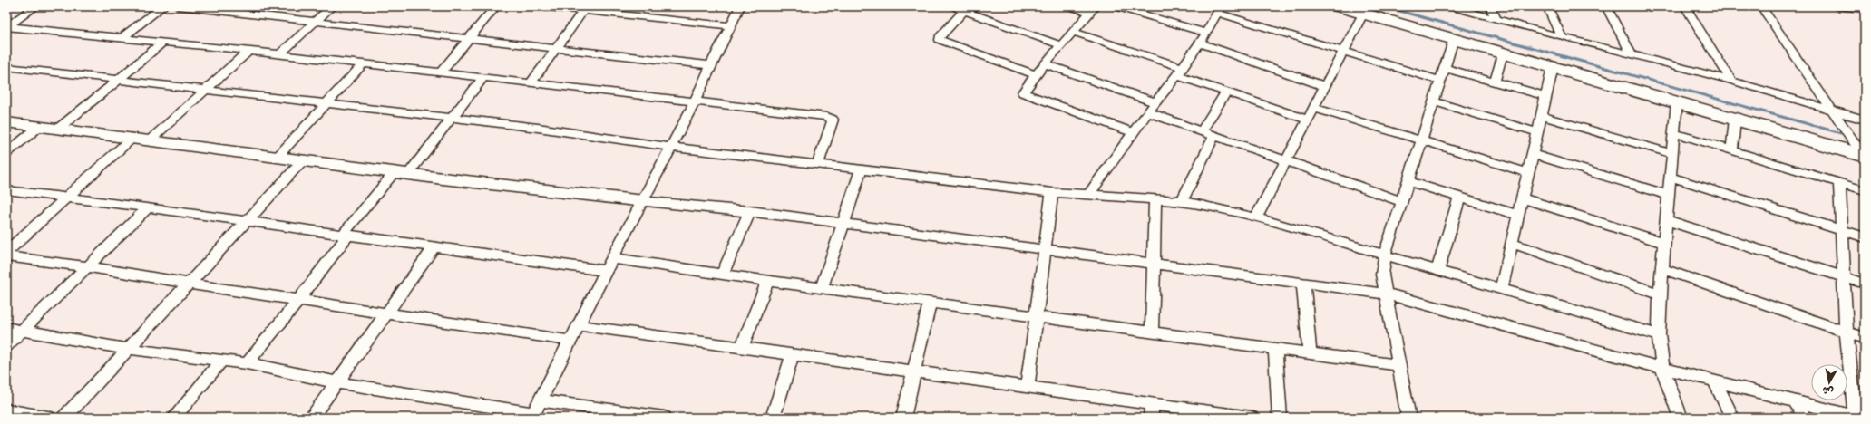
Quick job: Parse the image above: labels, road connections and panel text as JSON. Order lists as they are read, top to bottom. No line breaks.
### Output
{"north":"bottom"}
